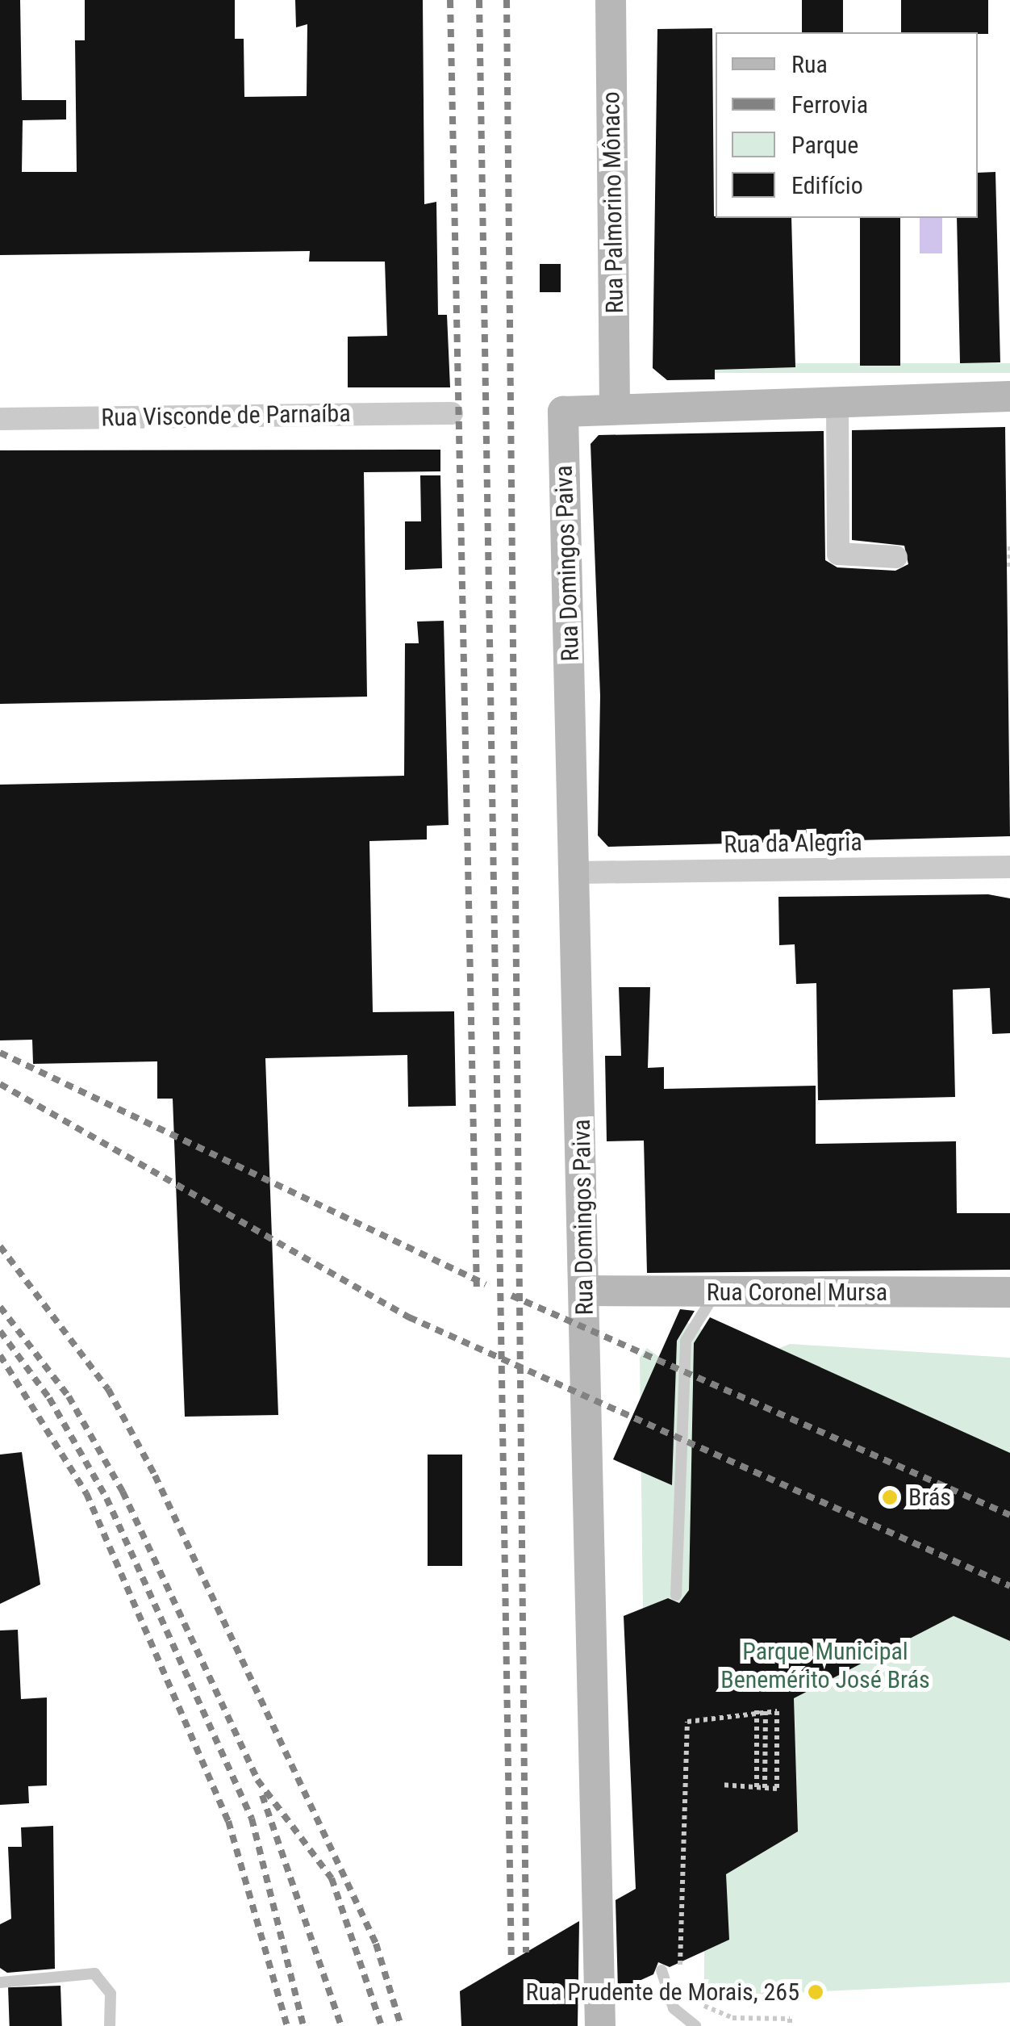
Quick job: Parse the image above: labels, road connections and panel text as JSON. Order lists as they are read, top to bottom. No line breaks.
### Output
{"streets":{"street":["Rua Palmorino Mônaco","Rua Visconde de Parnaíba","Rua Domingos Paiva","Rua da Alegria","Rua Coronel Mursa"]},"crossings":[["Rua Palmorino Mônaco","Rua Domingos Paiva"],["Rua Domingos Paiva","Rua da Alegria"],["Rua Domingos Paiva","Rua Coronel Mursa"]],"parks":["Parque Municipal Benemérito José Brás"],"places":["Brás","Rua Prudente de Morais, 265"],"legend":["Rua","Ferrovia","Parque","Edifício"]}
